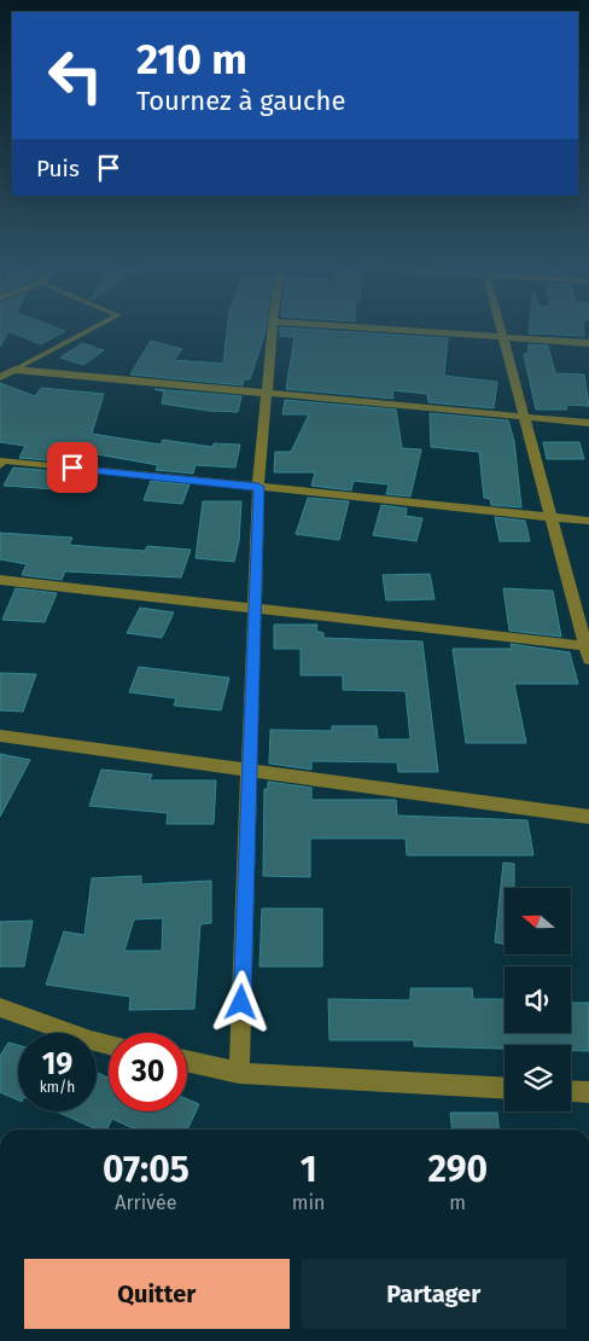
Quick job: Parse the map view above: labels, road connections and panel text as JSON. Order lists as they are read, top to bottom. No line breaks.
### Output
{"north":"left","page":{"turn":["210 m","Tournez à gauche"],"then":"Puis","speed":"19 km/h","limit":"30","eta":["07:05","Arrivée","1","min","290","m"],"buttons":["Quitter","Partager"]}}
